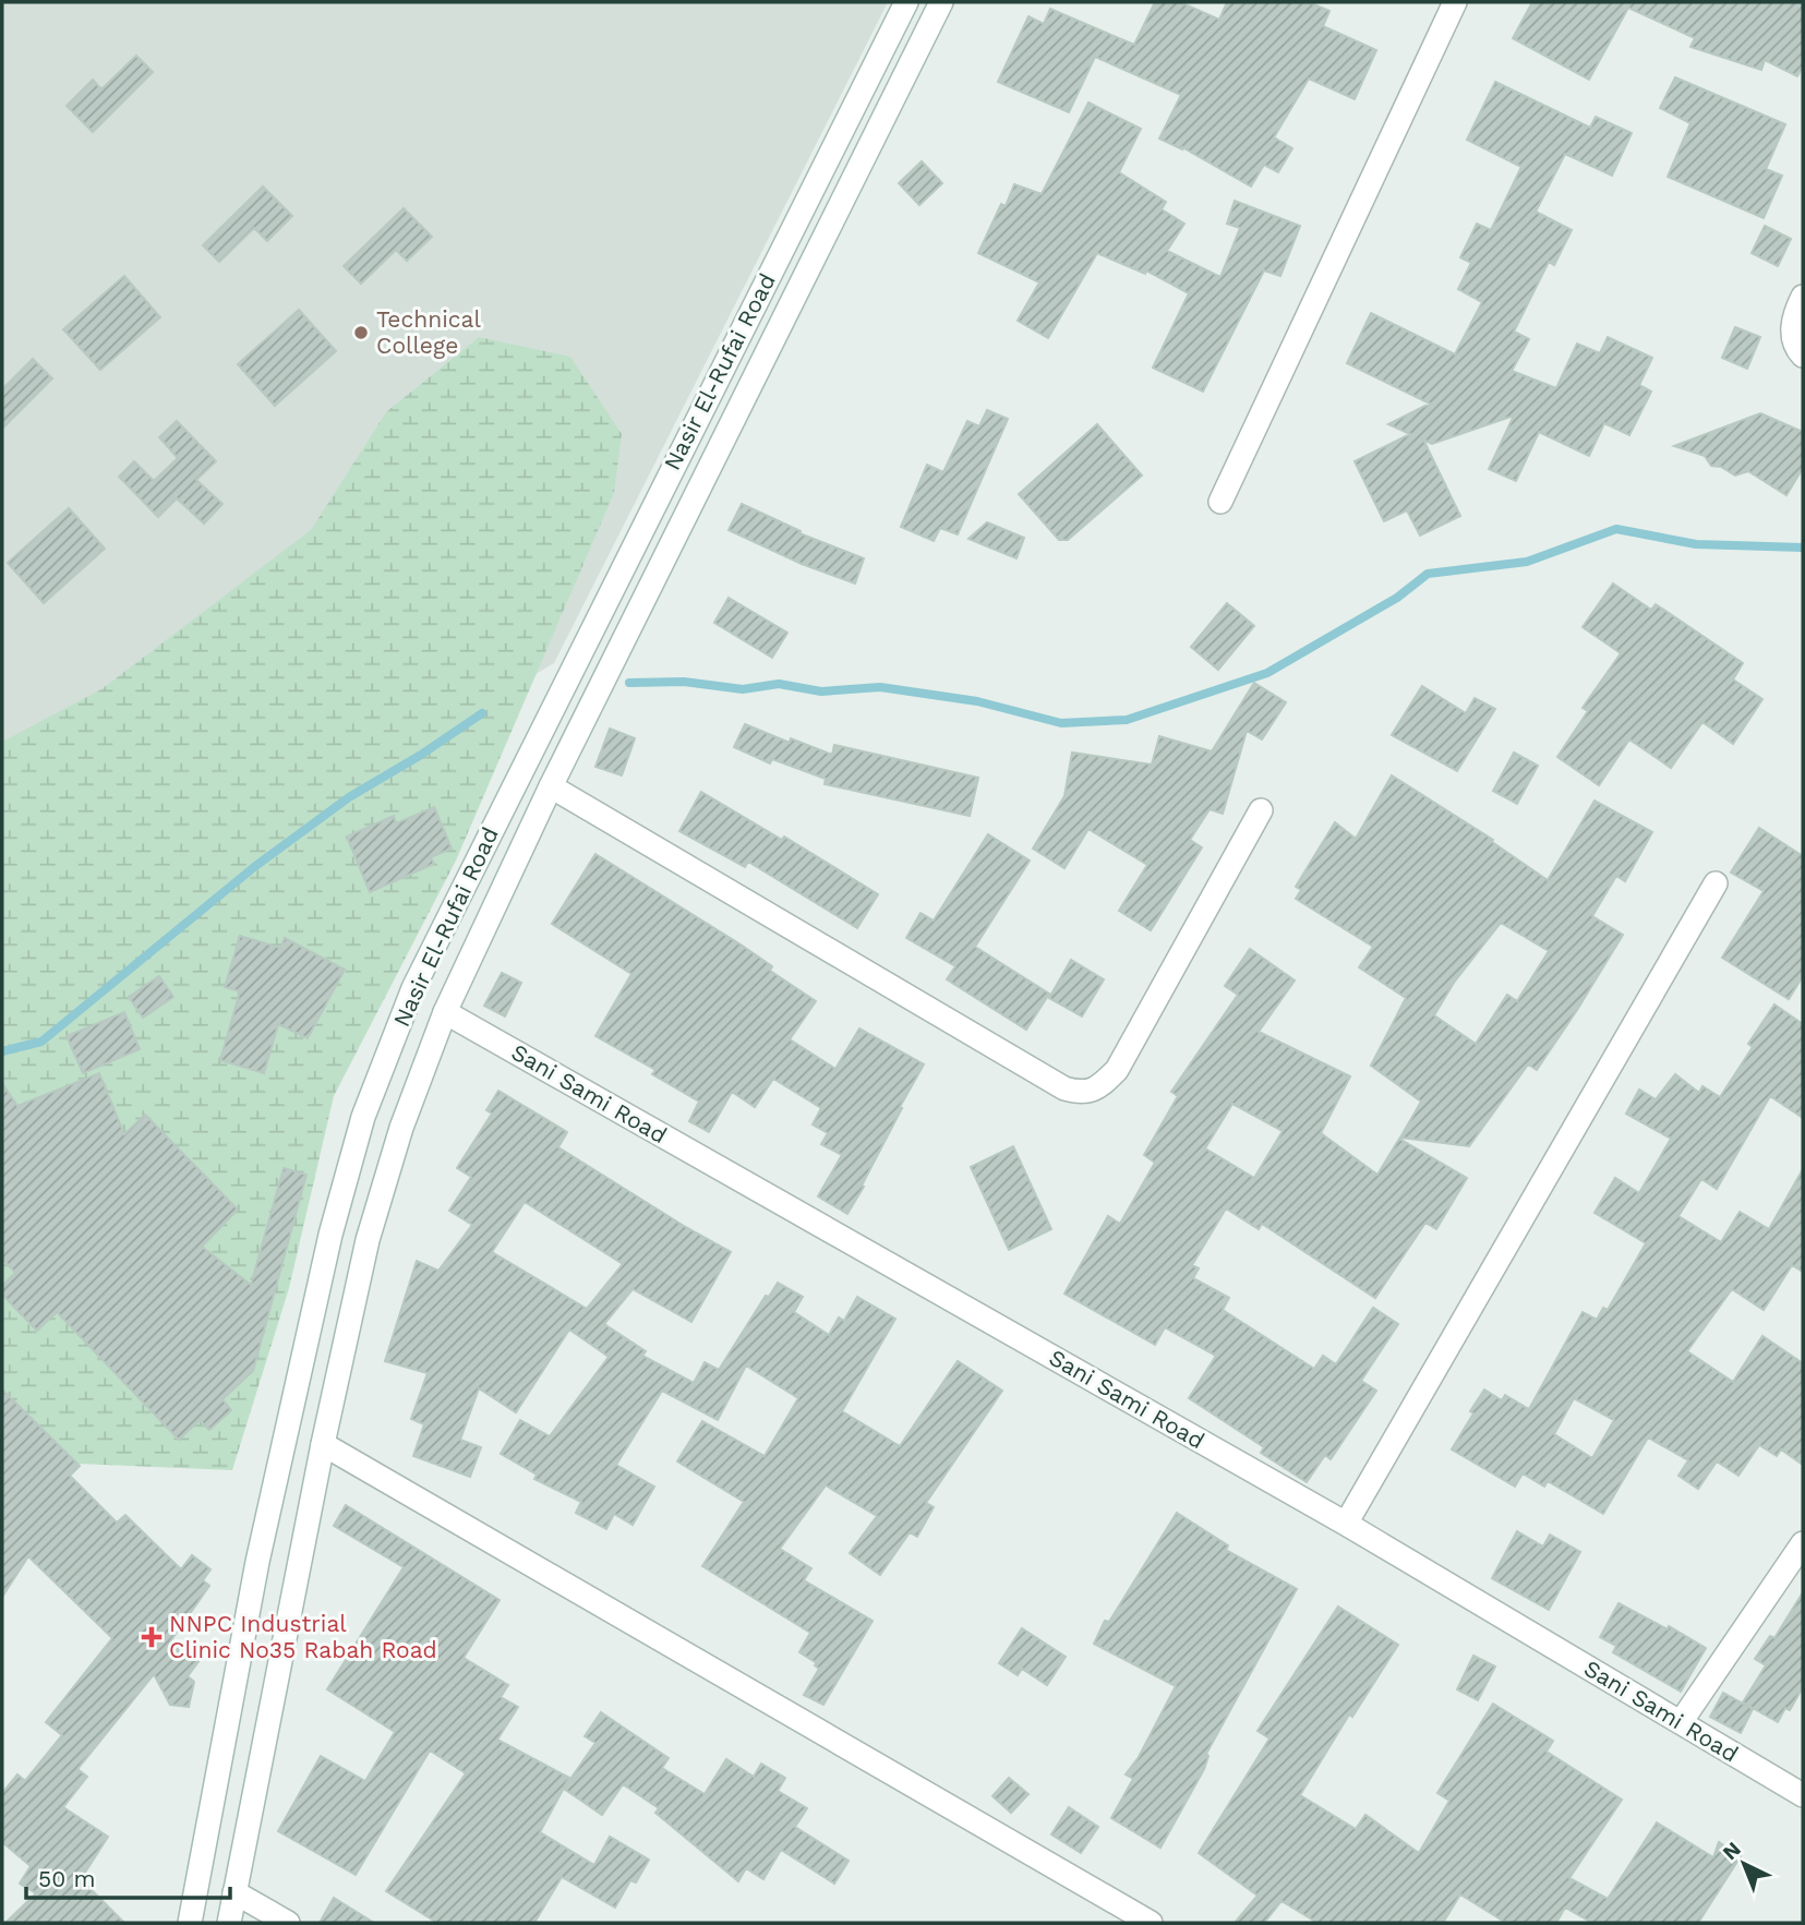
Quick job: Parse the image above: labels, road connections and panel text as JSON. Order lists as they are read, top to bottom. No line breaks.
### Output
{"streets":{"street":["Nasir El-Rufai Road","Sani Sami Road"]},"crossings":[["Nasir El-Rufai Road","Sani Sami Road"]],"places":{"other":["Technical College"],"health":["NNPC Industrial Clinic No35 Rabah Road"]},"scale_bar":"50 m","north":"top left"}
